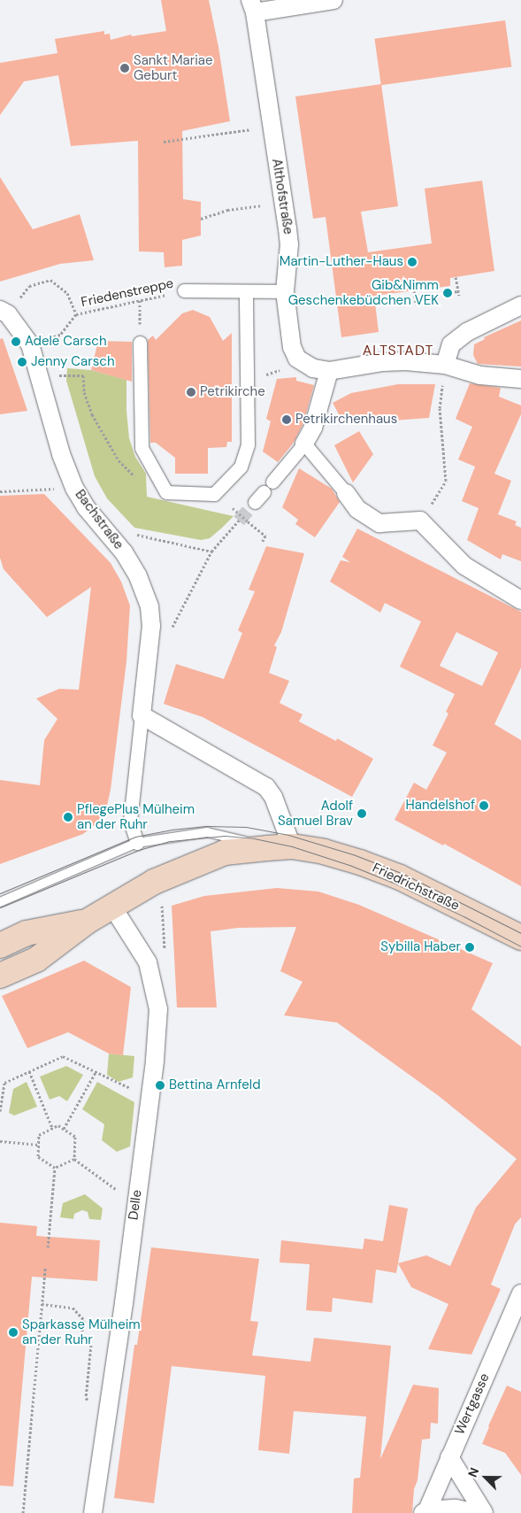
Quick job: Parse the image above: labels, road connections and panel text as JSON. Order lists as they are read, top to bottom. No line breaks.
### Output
{"streets":{"main road":["Friedrichstraße"],"street":["Althofstraße","Bachstraße","Delle","Wertgasse"],"path":["Friedenstreppe"]},"crossings":[["Friedenstreppe","Bachstraße"],["Friedrichstraße","Delle"]],"districts":["ALTSTADT"],"places":["Sankt Mariae Geburt","Martin-Luther-Haus","Gib&Nimm Geschenkebüdchen VEK","Adele Carsch","Jenny Carsch","Petrikirche","Petrikirchenhaus","Handelshof","Adolf Samuel Brav","PflegePlus Mülheim an der Ruhr","Sybilla Haber","Bettina Arnfeld","Sparkasse Mülheim an der Ruhr"],"north":"top left"}
